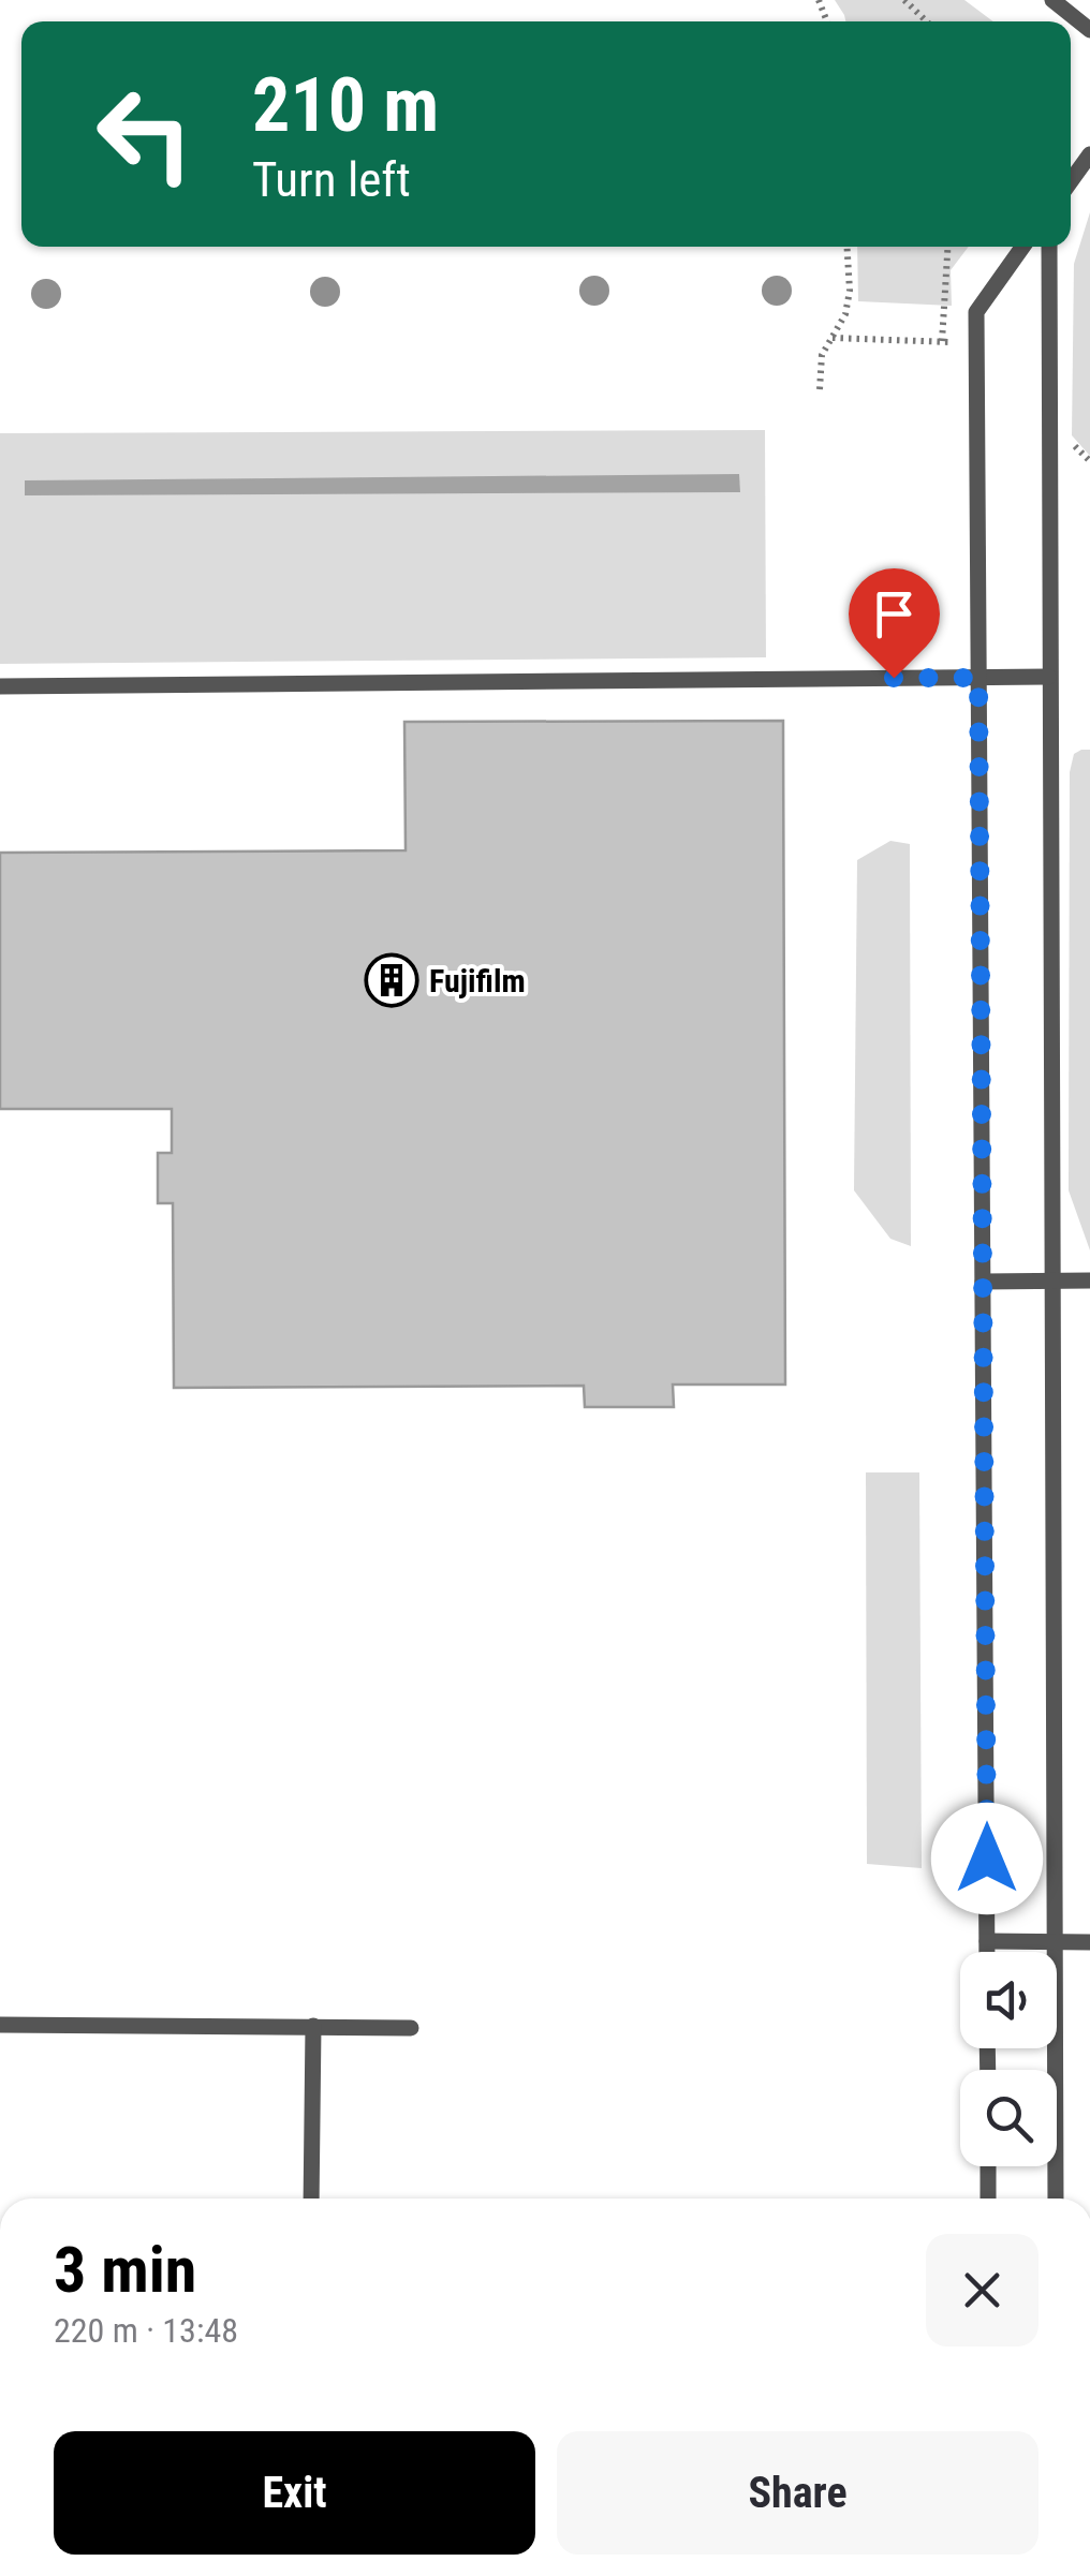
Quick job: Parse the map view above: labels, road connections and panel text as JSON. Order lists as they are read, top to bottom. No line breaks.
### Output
{"places":{"building":["Fujifilm"]},"page":{"turn":["210 m","Turn left"],"heading":["3 min","220 m · 13:48"],"buttons":["Exit","Share"]}}
